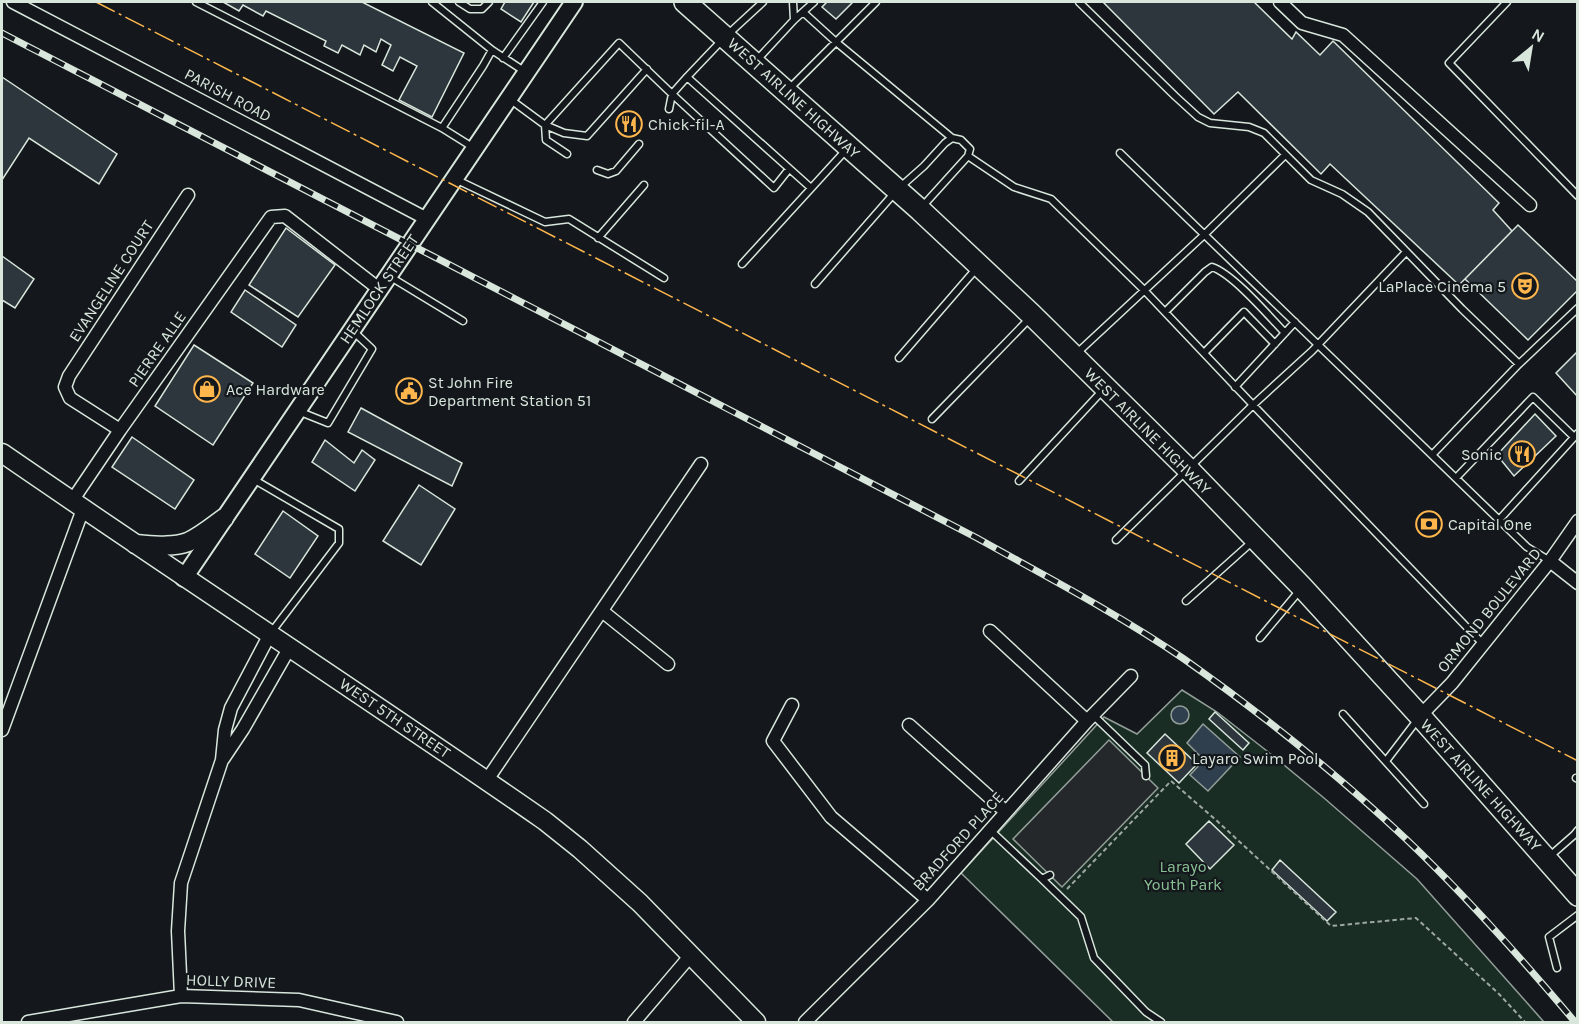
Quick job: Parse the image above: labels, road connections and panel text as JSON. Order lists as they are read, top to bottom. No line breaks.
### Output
{"streets":{"highway":["WEST AIRLINE HIGHWAY"],"main road":["WEST 5TH STREET"],"street":["PARISH ROAD","EVANGELINE COURT","HEMLOCK STREET","PIERRE ALLE","ORMOND BOULEVARD","BRADFORD PLACE","HOLLY DRIVE"]},"crossings":[["PARISH ROAD","HEMLOCK STREET"],["WEST AIRLINE HIGHWAY","ORMOND BOULEVARD"],["EVANGELINE COURT","PIERRE ALLE"],["HEMLOCK STREET","PIERRE ALLE"],["HEMLOCK STREET","WEST 5TH STREET"],["PIERRE ALLE","WEST 5TH STREET"]],"parks":["Larayo Youth Park"],"places":{"restaurant":["Chick-fil-A","Sonic"],"theatre":["LaPlace Cinema 5"],"shop":["Ace Hardware"],"public building":["St John Fire Department Station 51"],"bank":["Capital One"],"building":["Layaro Swim Pool"]},"north":"top right"}
